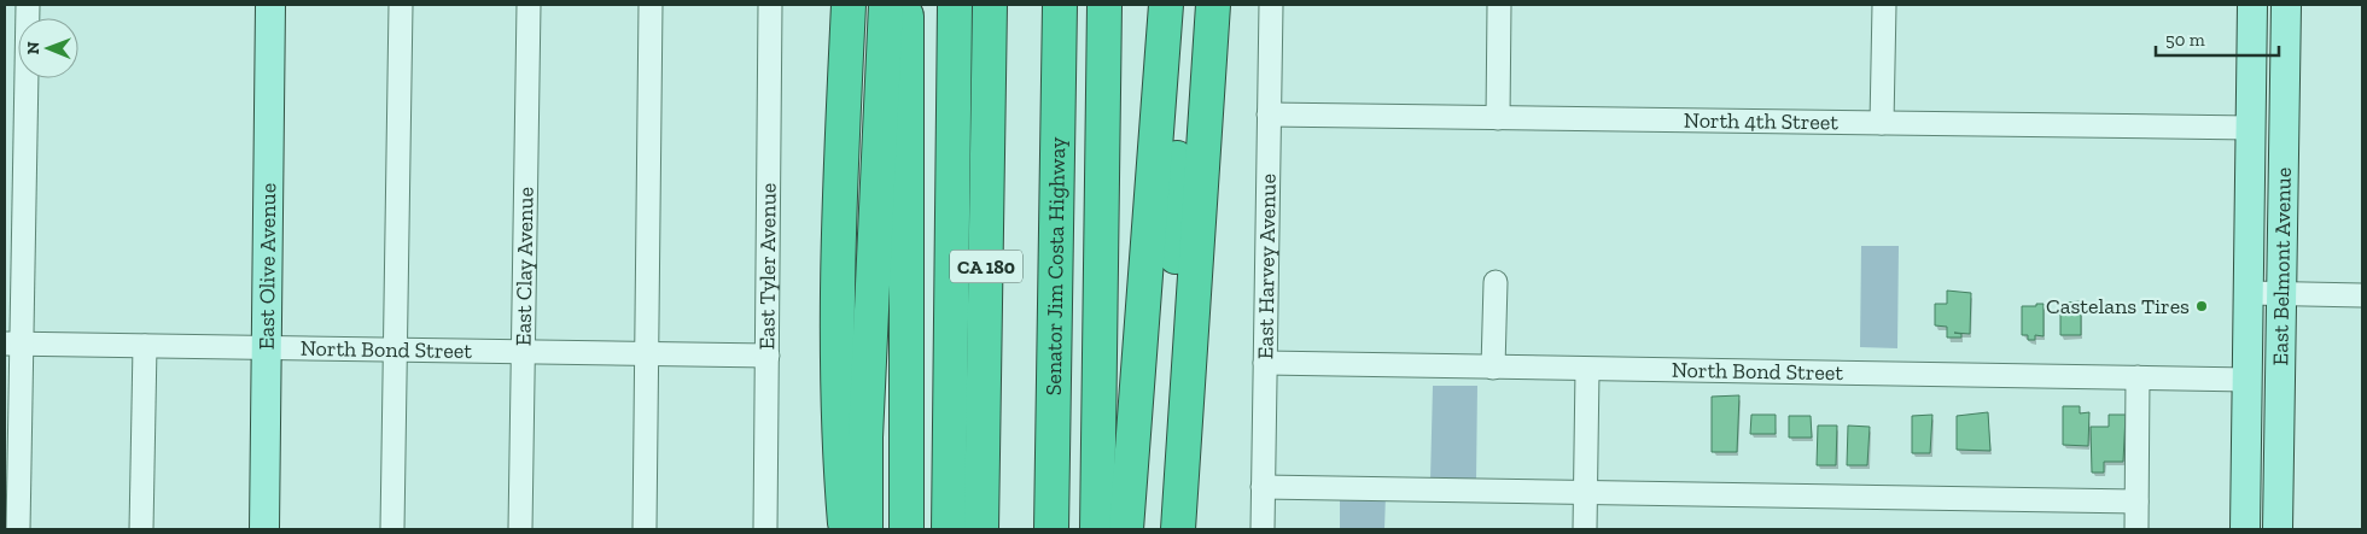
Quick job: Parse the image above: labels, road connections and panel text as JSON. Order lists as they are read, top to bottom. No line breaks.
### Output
{"streets":{"highway":["CA 180","Senator Jim Costa Highway"],"main road":["East Olive Avenue","East Belmont Avenue"],"street":["North 4th Street","East Clay Avenue","East Harvey Avenue","East Tyler Avenue","North Bond Street"]},"crossings":[["North 4th Street","East Harvey Avenue"],["North 4th Street","East Belmont Avenue"],["East Clay Avenue","North Bond Street"],["East Harvey Avenue","North Bond Street"],["East Olive Avenue","North Bond Street"],["East Tyler Avenue","North Bond Street"],["East Belmont Avenue","North Bond Street"]],"places":["Castelans Tires"],"scale_bar":"50 m","north":"left"}
